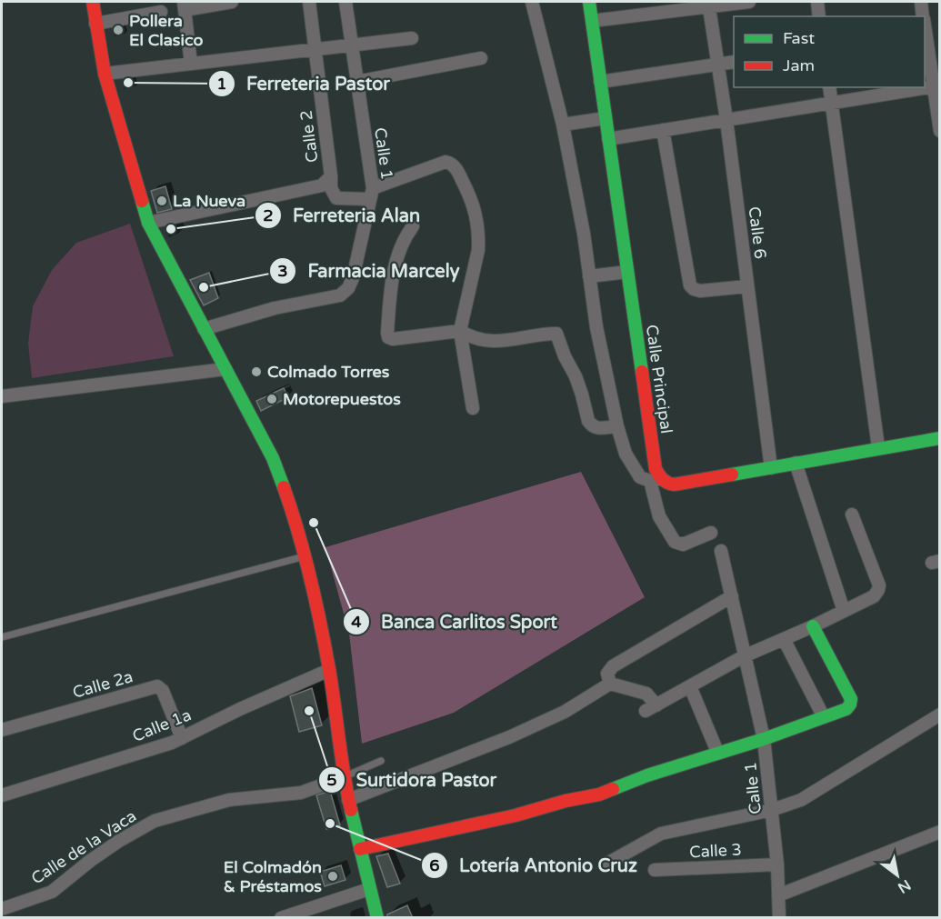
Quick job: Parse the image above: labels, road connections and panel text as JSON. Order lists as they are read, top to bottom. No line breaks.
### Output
{"streets":{"street":["Calle 2","Calle 1","Calle 6","Calle Principal","Calle 2a","Calle 1a","Calle de la Vaca","Calle 3"]},"crossings":[["Calle 1","Calle 3"],["Calle 2a","Calle 1a"]],"places":["Pollera El Clasico","Ferreteria Pastor","La Nueva","Ferreteria Alan","Farmacia Marcely","Colmado Torres","Motorepuestos","Banca Carlitos Sport","Surtidora Pastor","Lotería Antonio Cruz","El Colmadón & Préstamos"],"legend":["Fast","Jam"],"north":"bottom right"}
